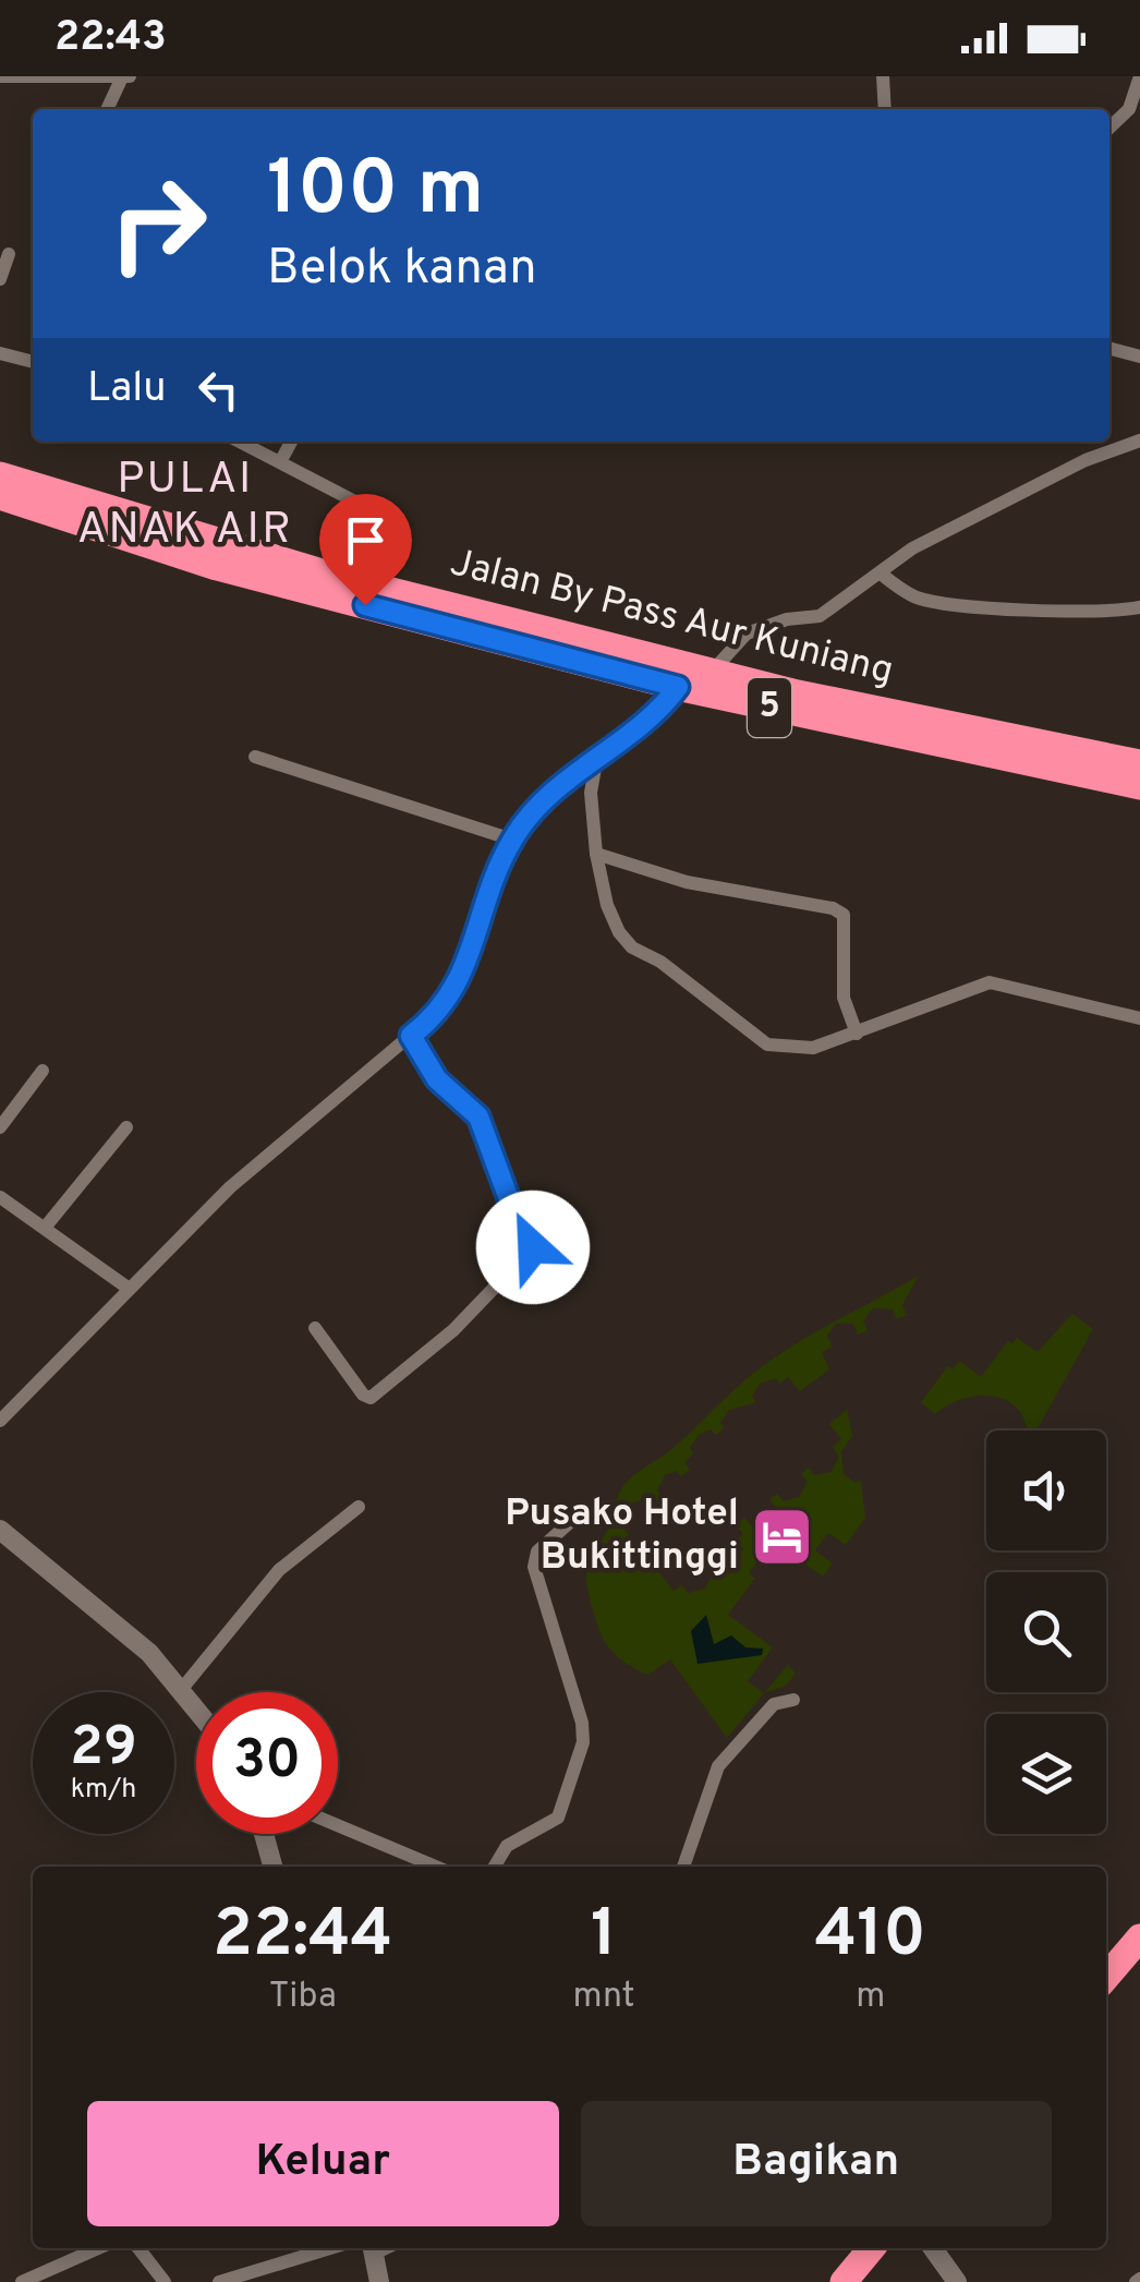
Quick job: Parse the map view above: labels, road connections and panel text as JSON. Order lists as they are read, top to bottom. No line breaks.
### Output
{"streets":{"highway":["Jalan By Pass Aur Kuniang","5"]},"districts":["PULAI ANAK AIR"],"places":{"hotel":["Pusako Hotel Bukittinggi"]},"page":{"status":"22:43","turn":["100 m","Belok kanan"],"then":"Lalu","speed":"29 km/h","limit":"30","eta":["22:44","Tiba","1","mnt","410","m"],"buttons":["Keluar","Bagikan"]}}
